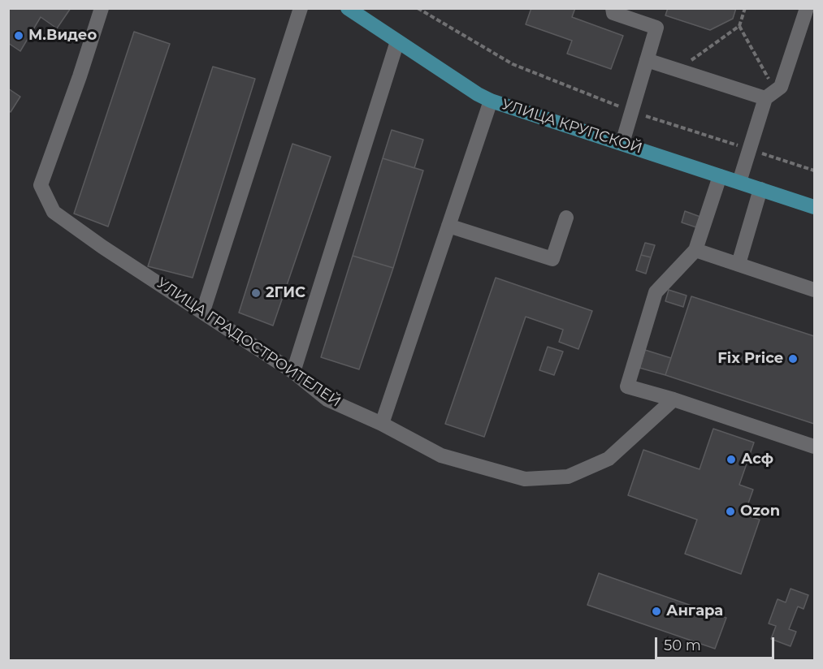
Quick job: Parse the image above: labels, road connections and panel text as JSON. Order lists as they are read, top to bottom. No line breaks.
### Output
{"streets":{"main road":["УЛИЦА КРУПСКОЙ"],"street":["УЛИЦА ГРАДОСТРОИТЕЛЕЙ"]},"places":["М.Видео","2ГИС","Fix Price","Асф","Ozon","Ангара"],"scale_bar":"50 m"}
